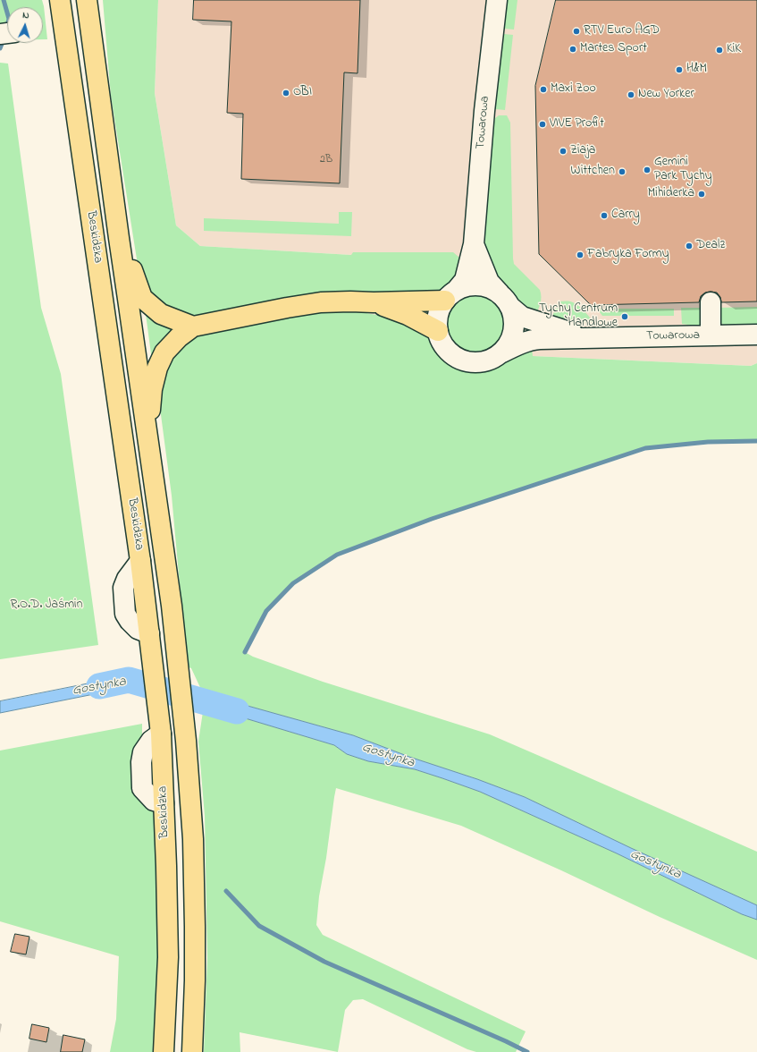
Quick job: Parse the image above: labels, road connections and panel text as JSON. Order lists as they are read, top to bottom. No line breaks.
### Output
{"streets":{"main road":["Beskidzka"],"street":["Towarowa"]},"water":["Gostynka"],"parks":["R.O.D. Jaśmin"],"places":["RTV Euro AGD","Martes Sport","KiK","H&M","Maxi Zoo","OBI","New Yorker","VIVE Profit","Ziaja","Gemini Park Tychy","Wittchen","Mihiderka","Carry","Dealz","Fabryka Formy","Tychy Centrum Handlowe"],"house_numbers":["2B"],"north":"top"}
